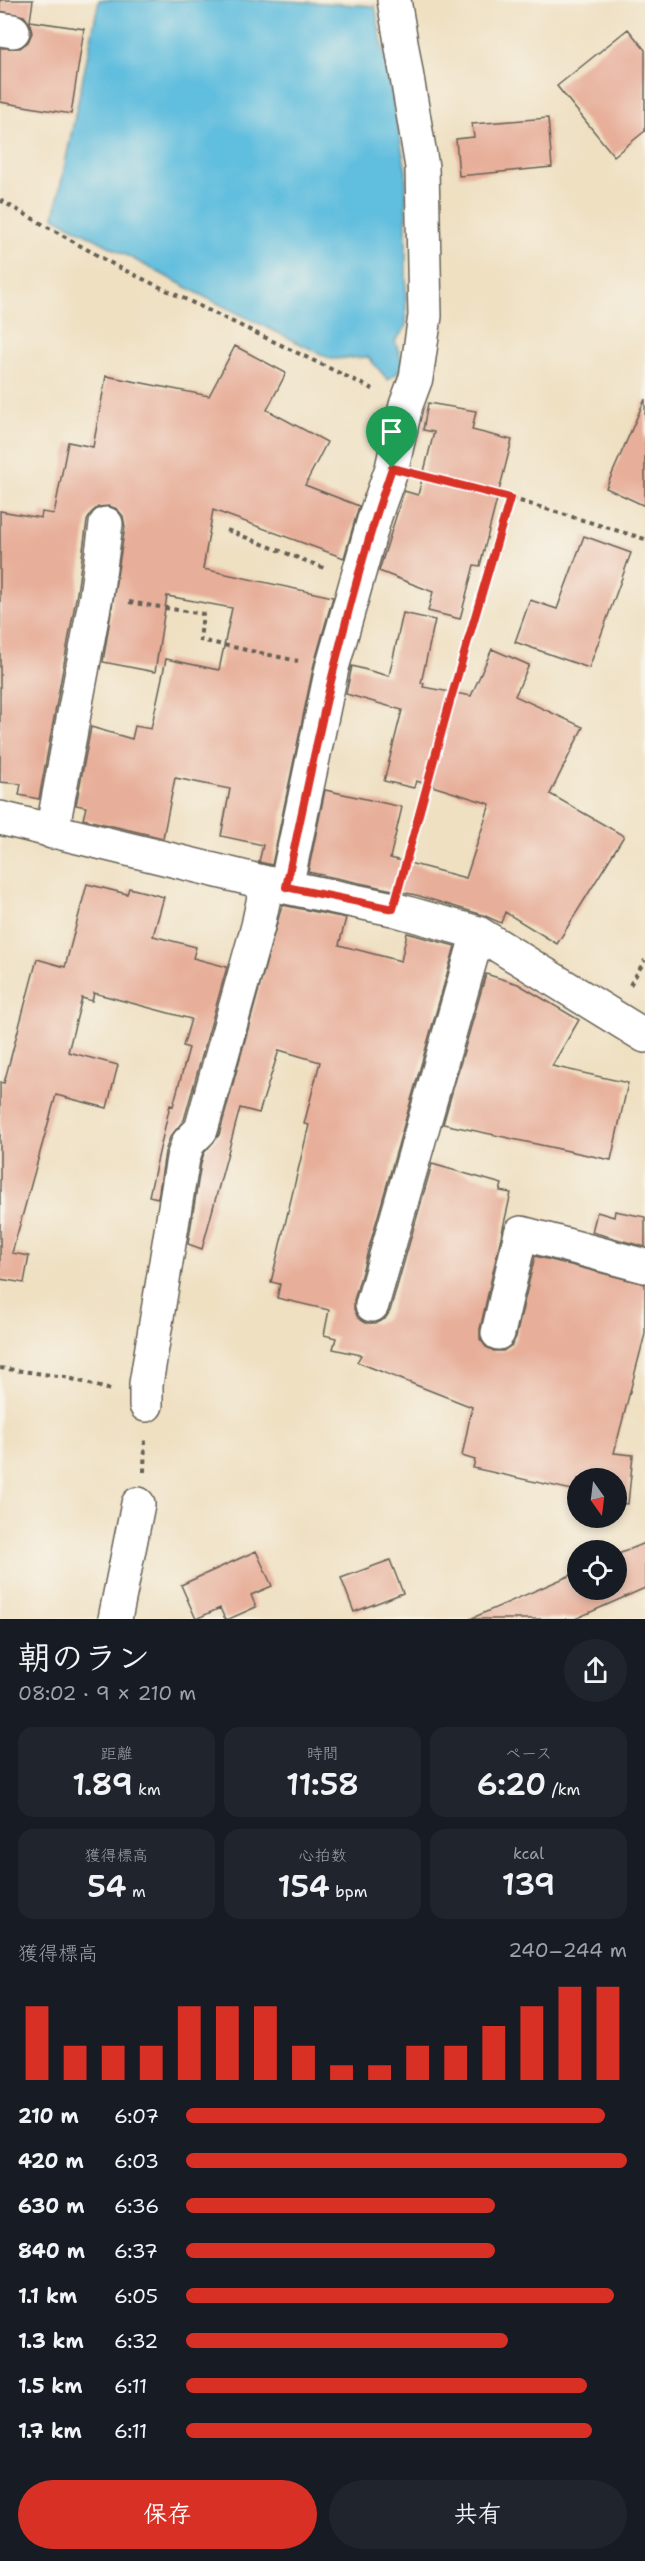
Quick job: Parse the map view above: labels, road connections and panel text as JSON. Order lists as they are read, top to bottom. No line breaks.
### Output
{"north":"bottom","page":{"heading":["朝のラン","08:02 · 9 × 210 m"],"stats":[["距離","1.89 km"],["時間","11:58"],["ペース","6:20 /km"],["獲得標高","54 m"],["心拍数","154 bpm"],["kcal","139"]],"chart":["獲得標高","240–244 m"],"list":[{"name":"210 m","note":"6:07"},{"name":"420 m","note":"6:03"},{"name":"630 m","note":"6:36"},{"name":"840 m","note":"6:37"},{"name":"1.1 km","note":"6:05"},{"name":"1.3 km","note":"6:32"},{"name":"1.5 km","note":"6:11"},{"name":"1.7 km","note":"6:11"}],"buttons":["保存","共有"]}}
